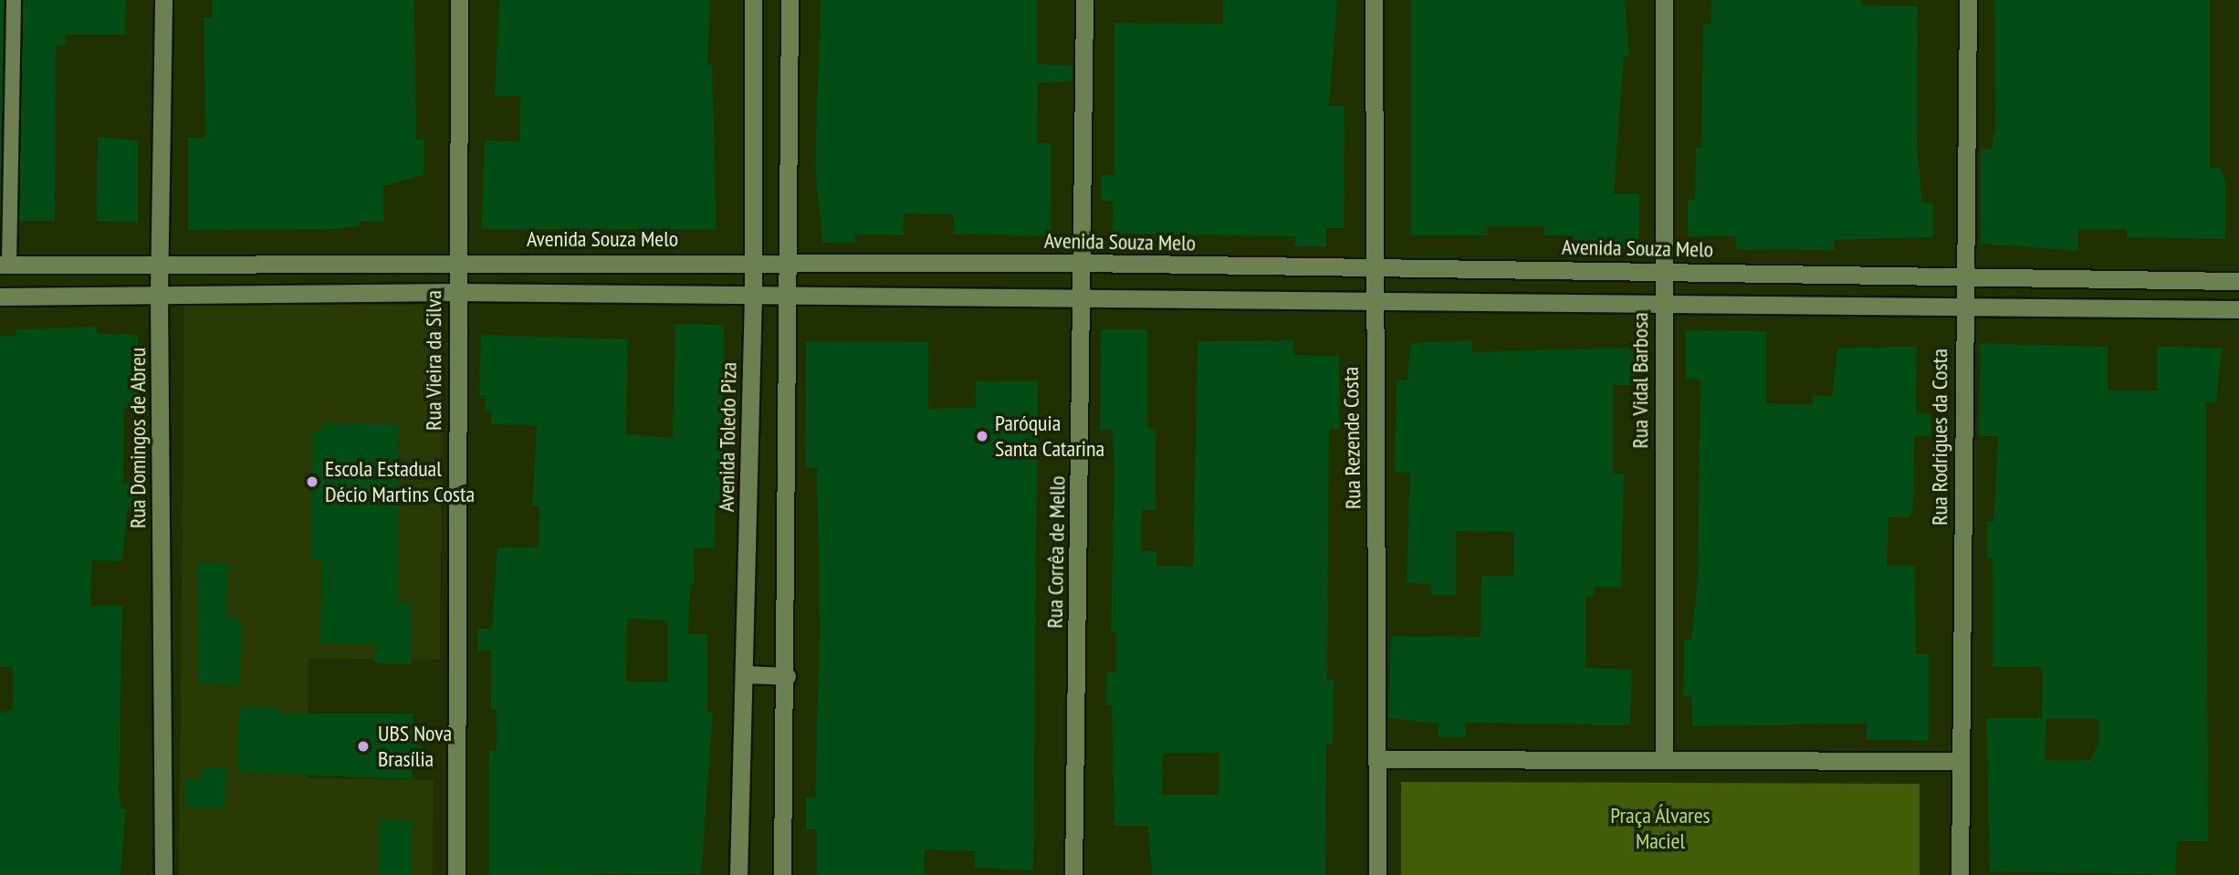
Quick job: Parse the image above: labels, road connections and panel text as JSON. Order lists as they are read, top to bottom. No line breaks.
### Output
{"streets":{"street":["Avenida Souza Melo","Rua Vieira da Silva","Rua Vidal Barbosa","Avenida Toledo Piza","Rua Rodrigues da Costa","Rua Domingos de Abreu","Rua Rezende Costa","Rua Corrêa de Mello"]},"crossings":[["Avenida Souza Melo","Rua Vieira da Silva"],["Avenida Souza Melo","Rua Vidal Barbosa"],["Avenida Souza Melo","Avenida Toledo Piza"],["Avenida Souza Melo","Rua Rodrigues da Costa"],["Avenida Souza Melo","Rua Domingos de Abreu"],["Avenida Souza Melo","Rua Rezende Costa"],["Avenida Souza Melo","Rua Corrêa de Mello"]],"parks":["Praça Álvares Maciel"],"places":["Paróquia Santa Catarina","Escola Estadual Décio Martins Costa","UBS Nova Brasília"]}
